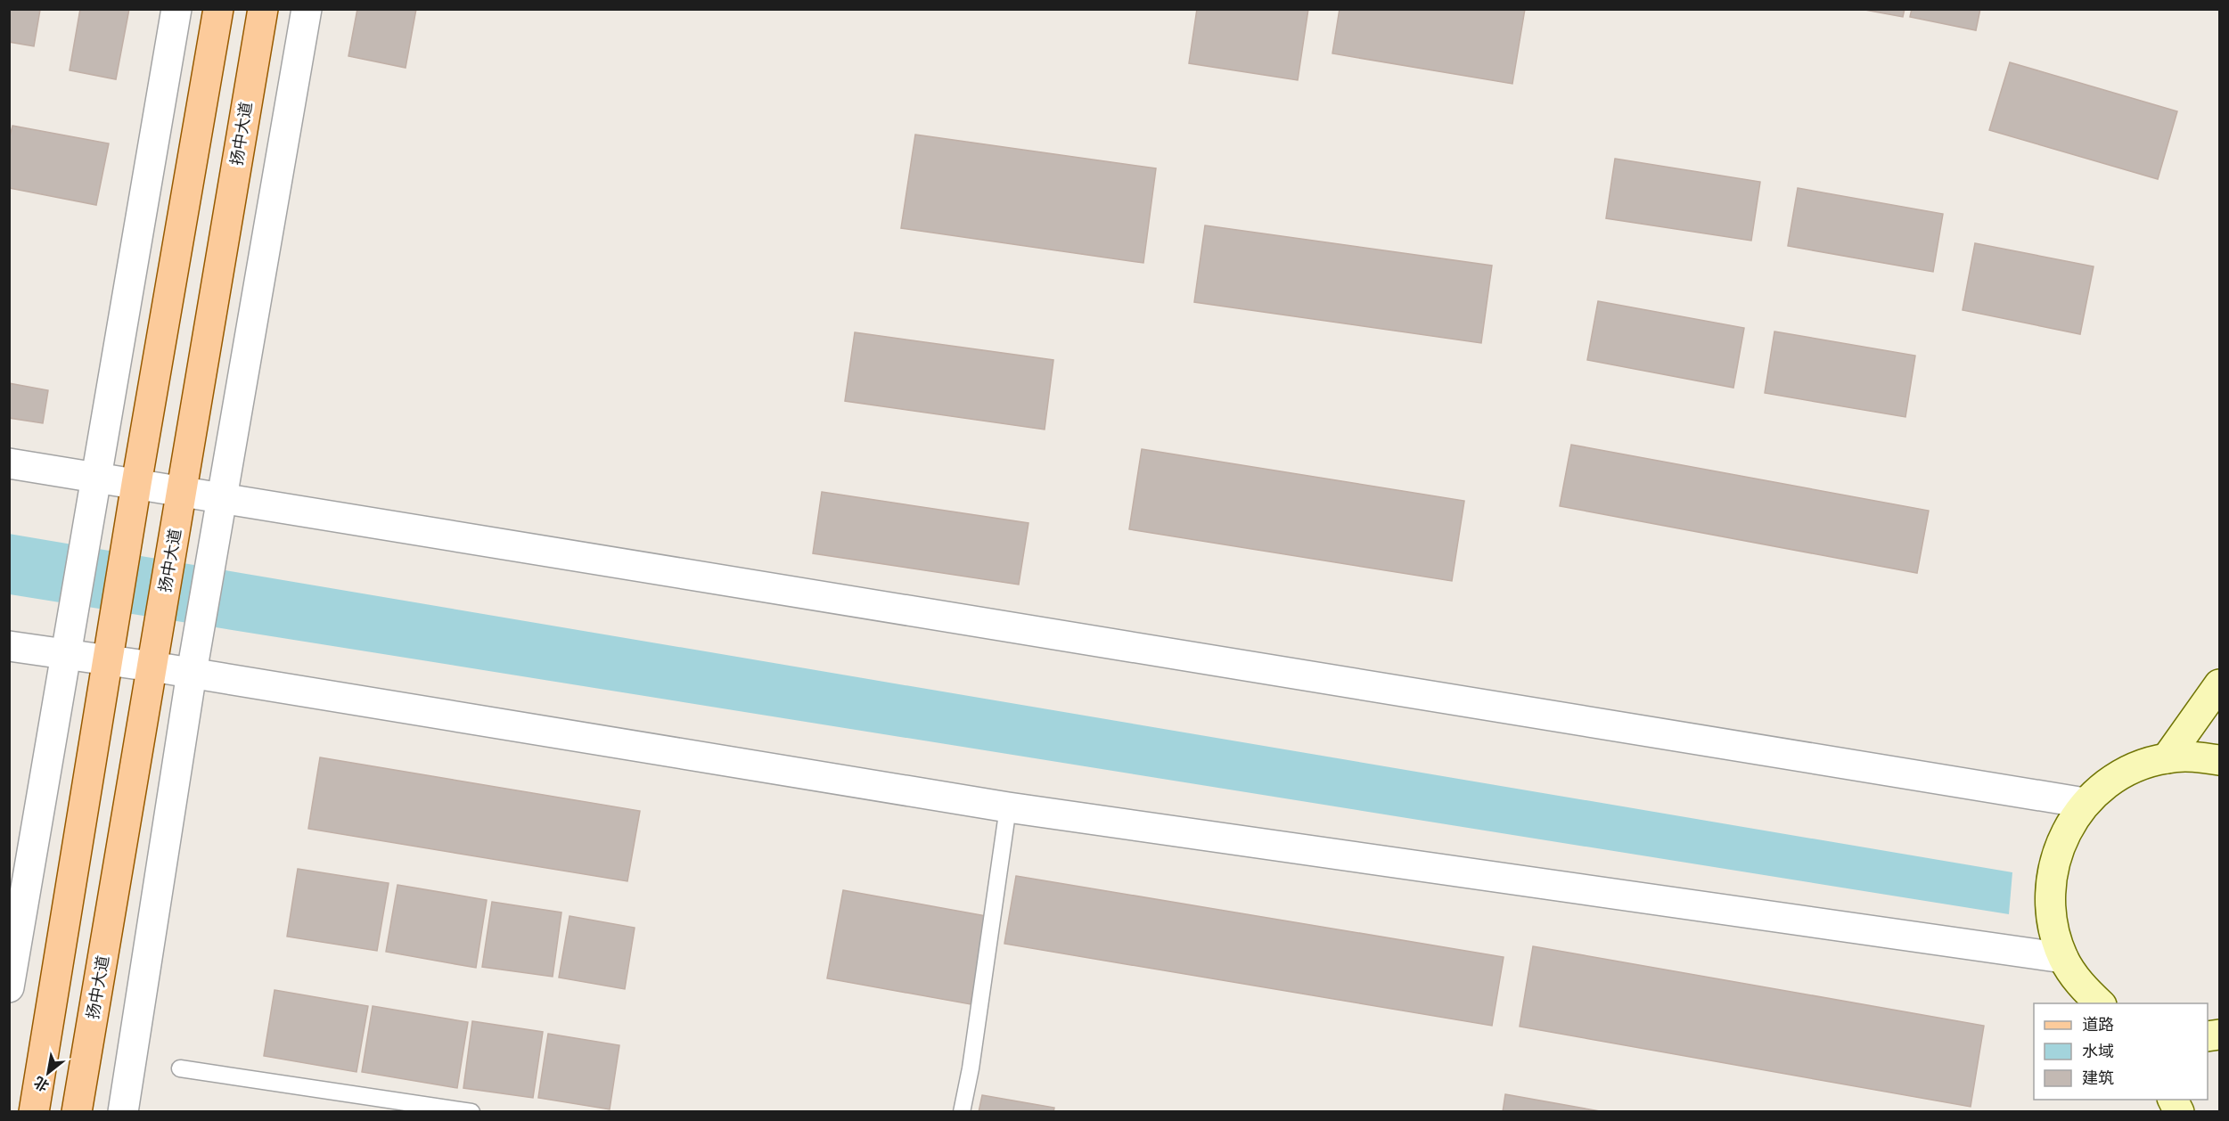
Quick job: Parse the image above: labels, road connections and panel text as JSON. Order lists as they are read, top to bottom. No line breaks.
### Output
{"streets":{"main road":["扬中大道"]},"legend":["道路","水域","建筑"],"north":"bottom left"}
